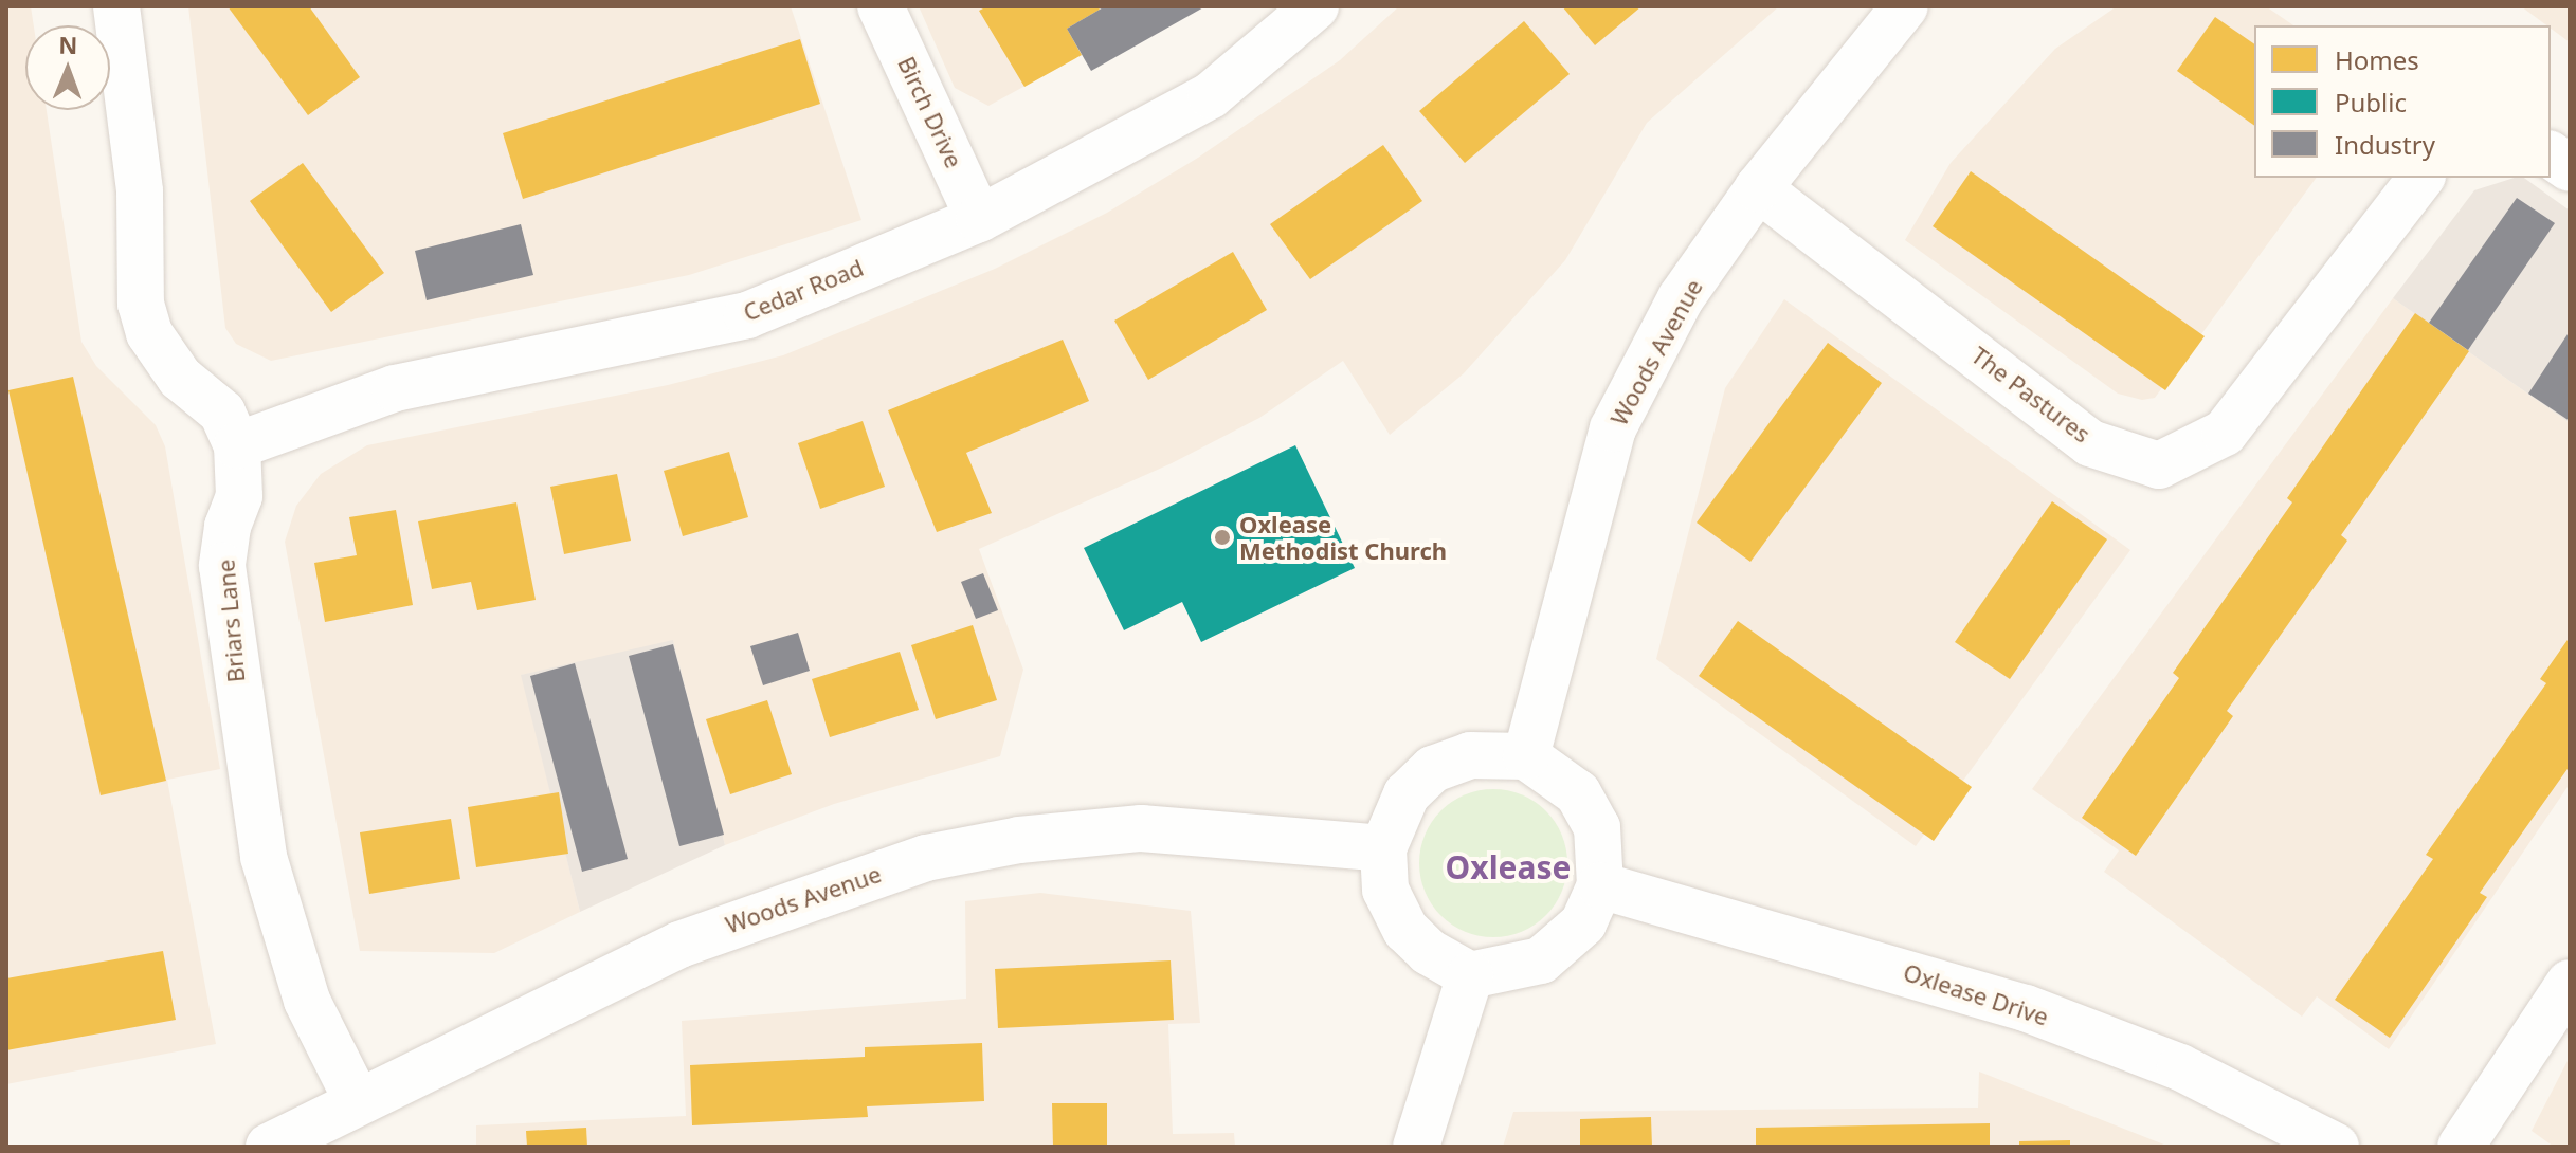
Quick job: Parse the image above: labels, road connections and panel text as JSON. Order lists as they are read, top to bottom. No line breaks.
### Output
{"streets":{"street":["Birch Drive","Cedar Road","Woods Avenue","The Pastures","Briars Lane","Oxlease Drive"]},"crossings":[["Birch Drive","Cedar Road"],["Cedar Road","Briars Lane"],["Woods Avenue","The Pastures"],["Woods Avenue","Briars Lane"],["Woods Avenue","Oxlease Drive"]],"districts":["Oxlease"],"places":["Oxlease Methodist Church"],"legend":["Homes","Public","Industry"],"north":"top"}
